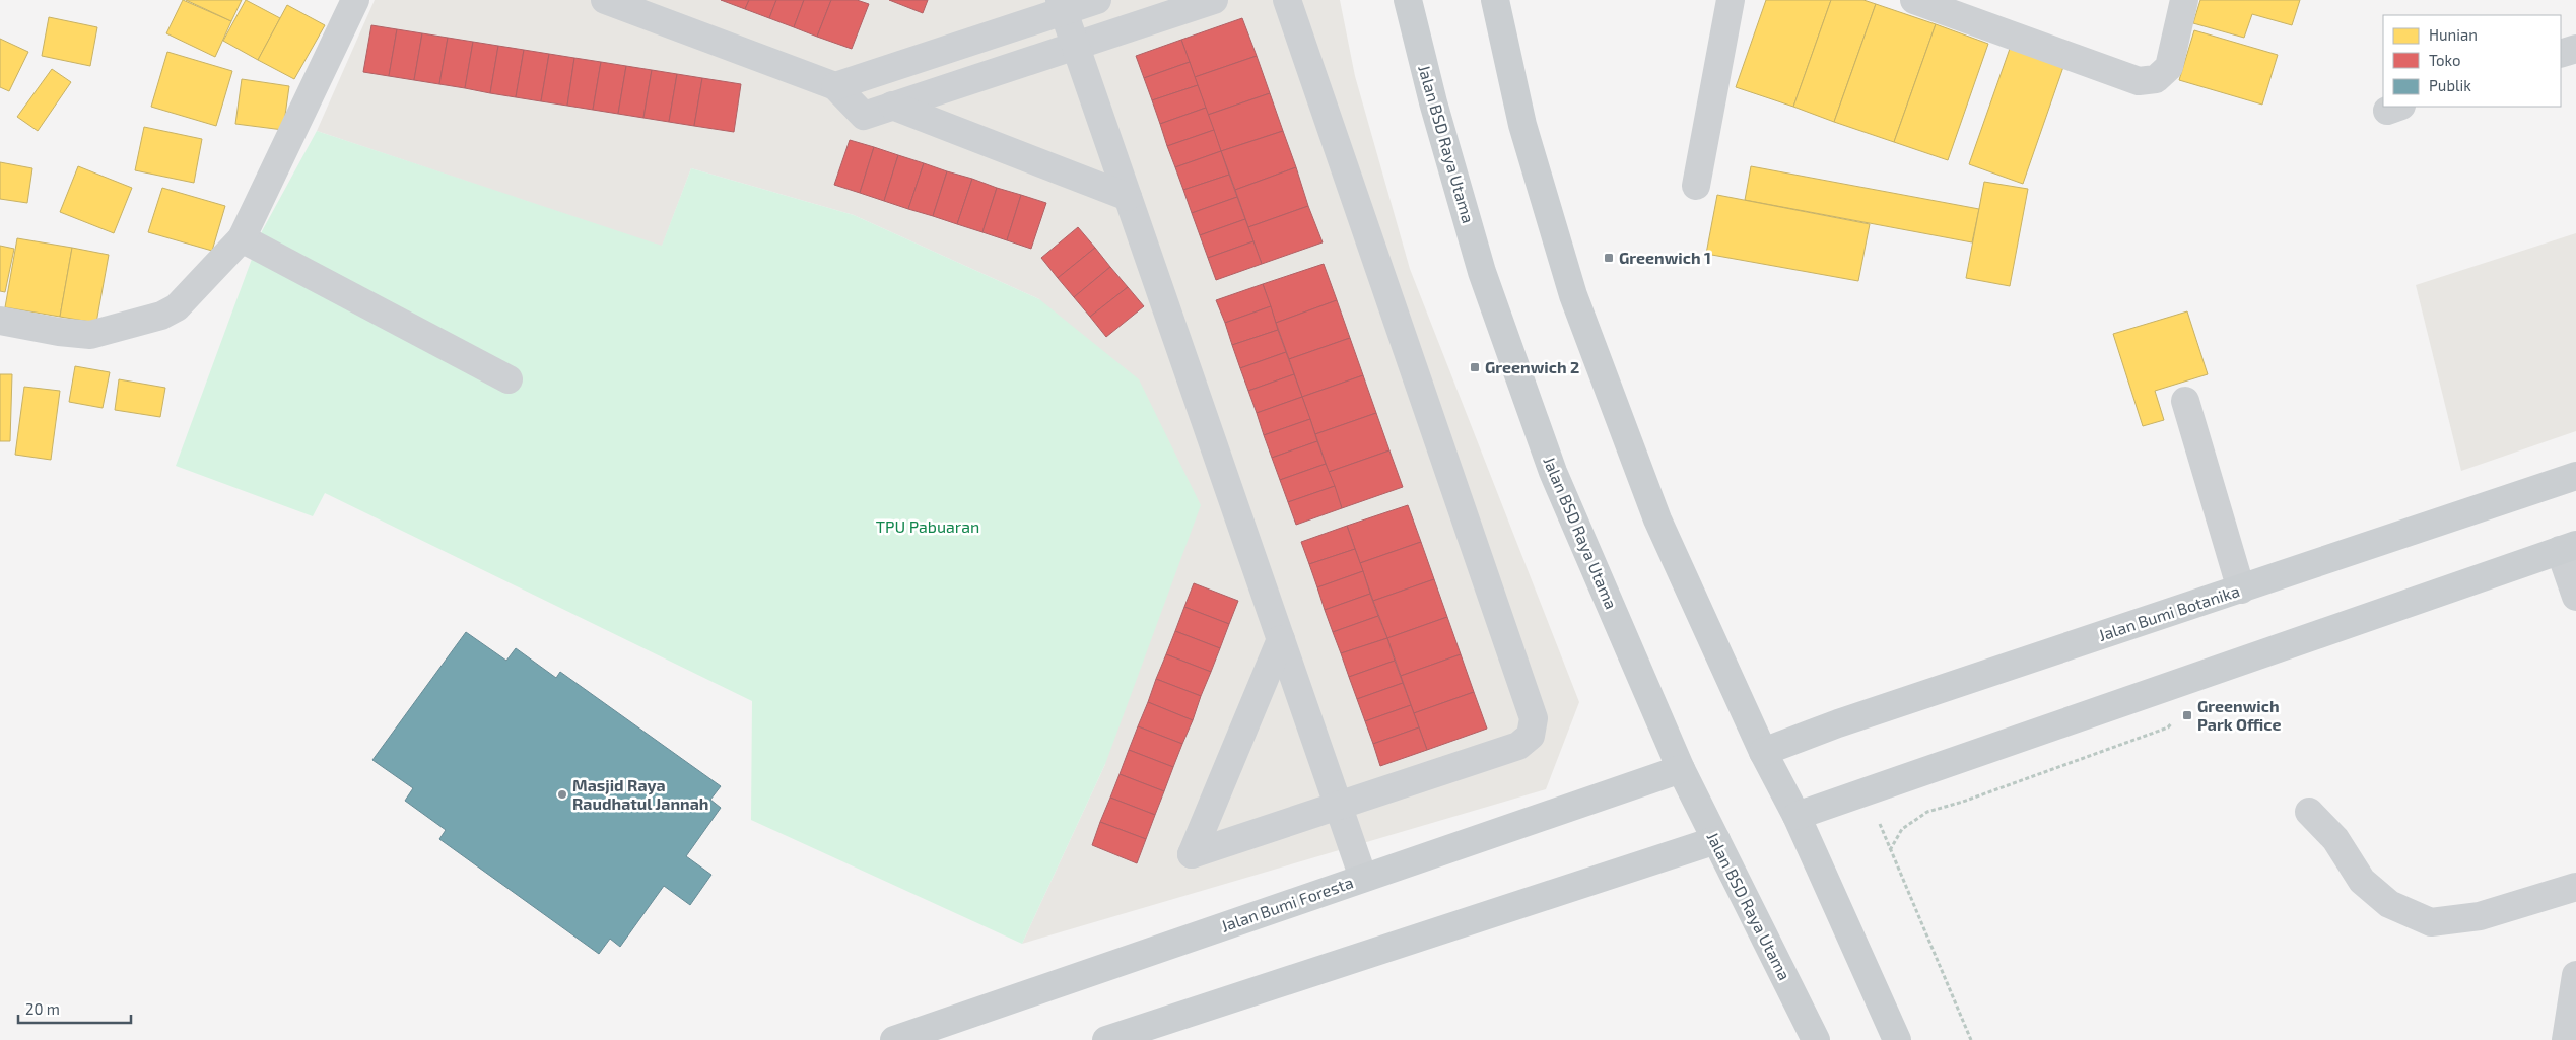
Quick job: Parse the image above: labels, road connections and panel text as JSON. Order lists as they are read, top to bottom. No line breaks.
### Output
{"streets":{"main road":["Jalan BSD Raya Utama","Jalan Bumi Botanika","Jalan Bumi Foresta"]},"crossings":[["Jalan BSD Raya Utama","Jalan Bumi Foresta"]],"parks":["TPU Pabuaran"],"places":{"transit":["Greenwich 1","Greenwich 2","Greenwich Park Office"],"other":["Masjid Raya Raudhatul Jannah"]},"legend":["Hunian","Toko","Publik"],"scale_bar":"20 m"}
